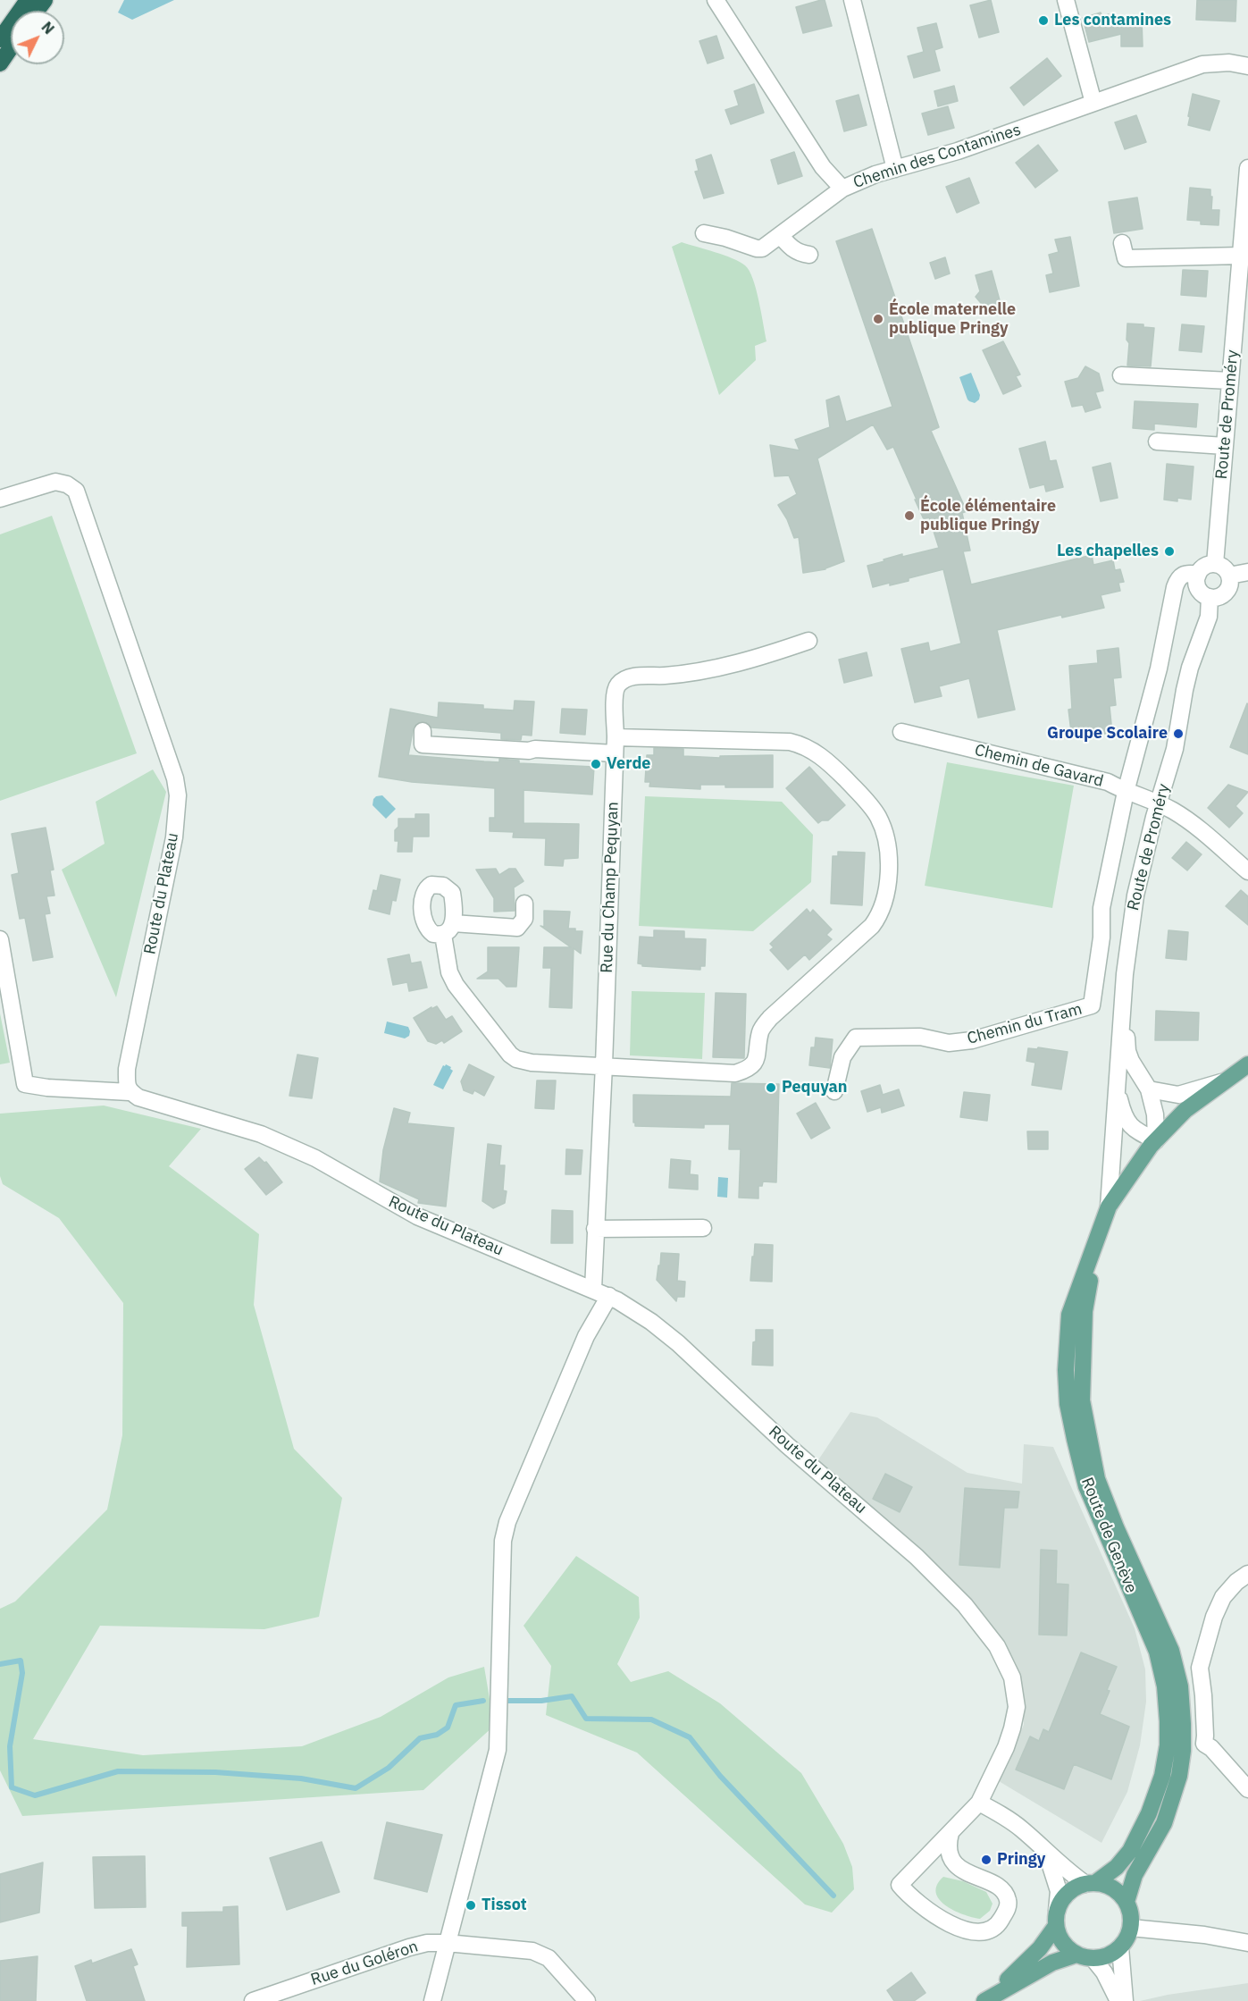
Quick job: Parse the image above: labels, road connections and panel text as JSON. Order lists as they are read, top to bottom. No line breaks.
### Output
{"streets":{"main road":["Route de Genève"],"street":["Chemin des Contamines","Route de Proméry","Chemin de Gavard","Rue du Champ Pequyan","Route du Plateau","Chemin du Tram","Rue du Goléron"]},"crossings":[["Route de Proméry","Chemin de Gavard"],["Route de Proméry","Route de Genève"],["Chemin de Gavard","Chemin du Tram"],["Rue du Champ Pequyan","Route du Plateau"]],"places":["Les contamines","École maternelle publique Pringy","École élémentaire publique Pringy","Les chapelles","Groupe Scolaire","Verde","Pequyan","Pringy","Tissot"],"north":"top right"}
